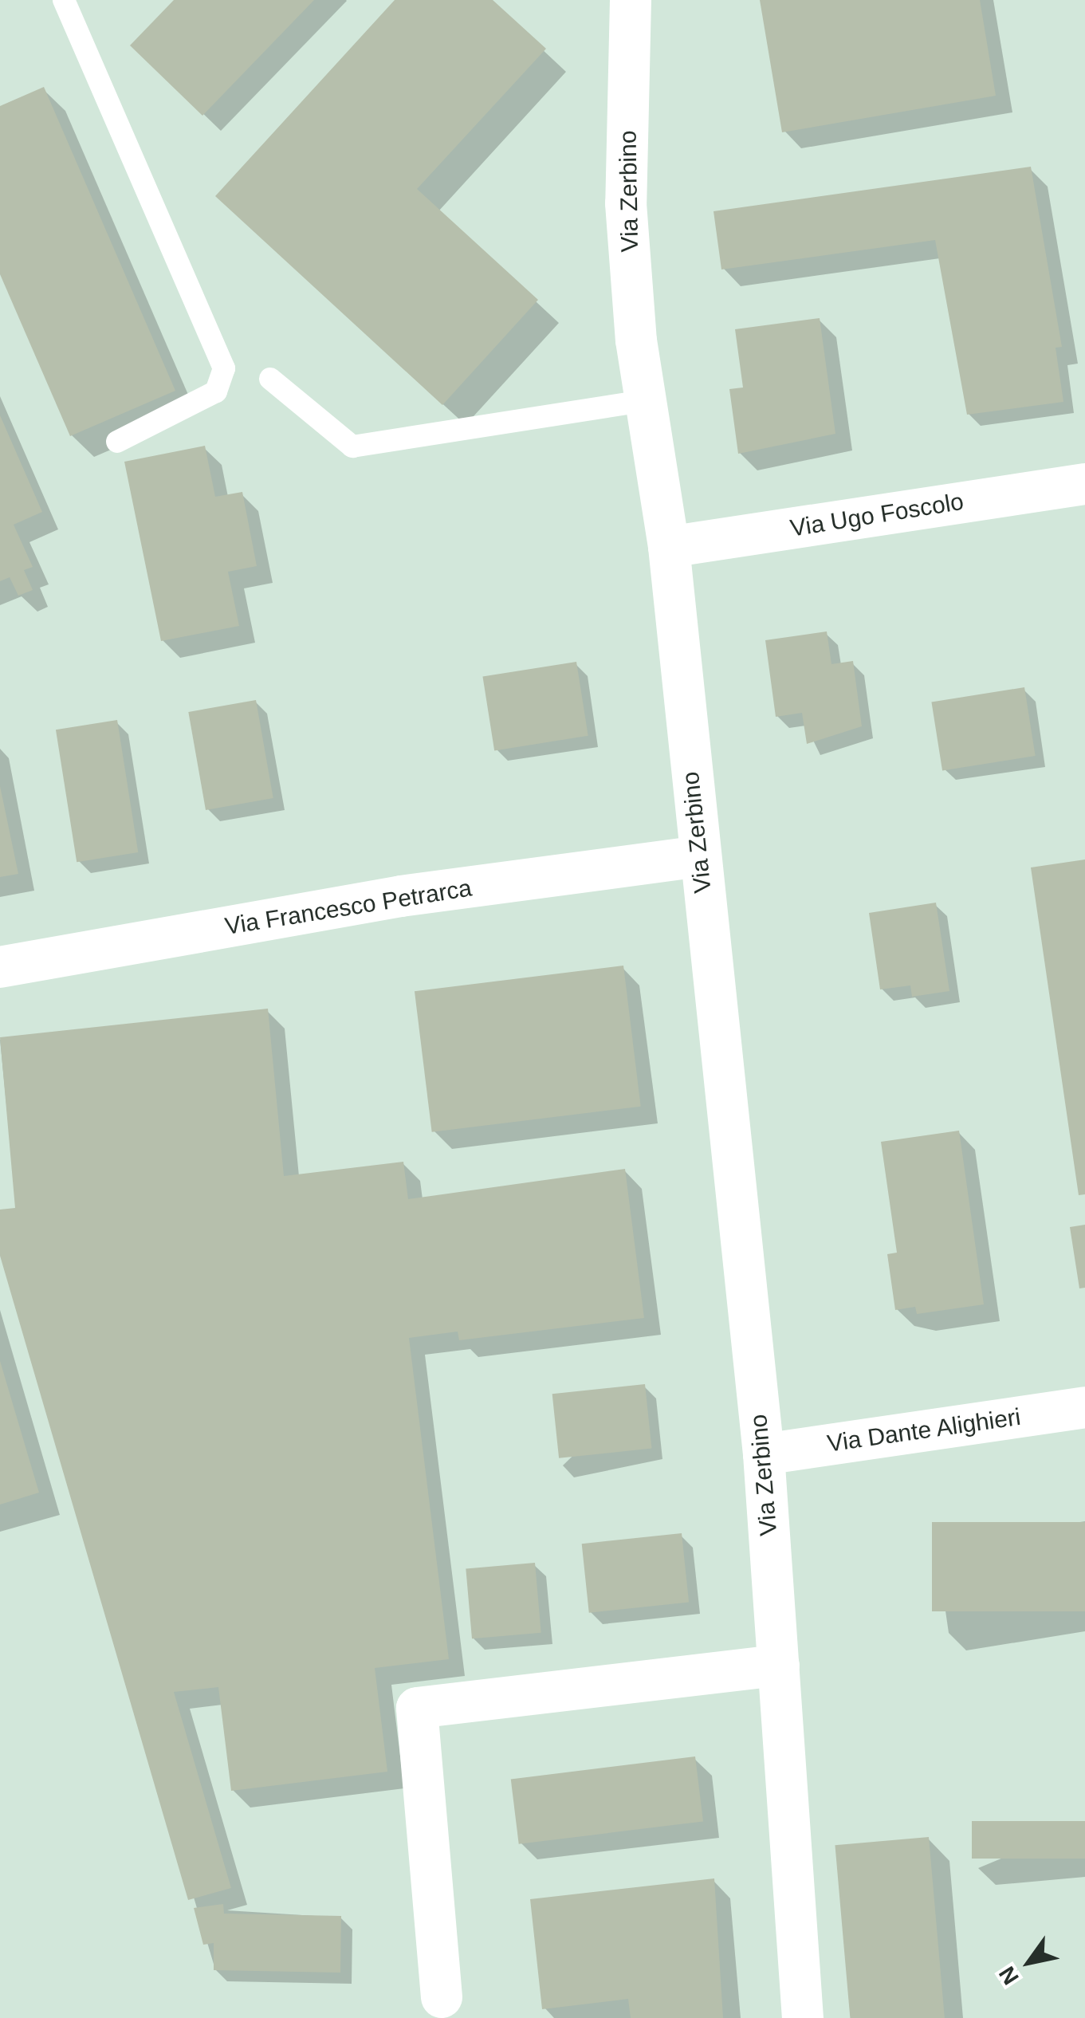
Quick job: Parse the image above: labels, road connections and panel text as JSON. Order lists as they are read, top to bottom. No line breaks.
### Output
{"streets":{"street":["Via Zerbino","Via Ugo Foscolo","Via Francesco Petrarca","Via Dante Alighieri"]},"crossings":[["Via Zerbino","Via Ugo Foscolo"],["Via Zerbino","Via Francesco Petrarca"],["Via Zerbino","Via Dante Alighieri"]],"north":"bottom left"}
